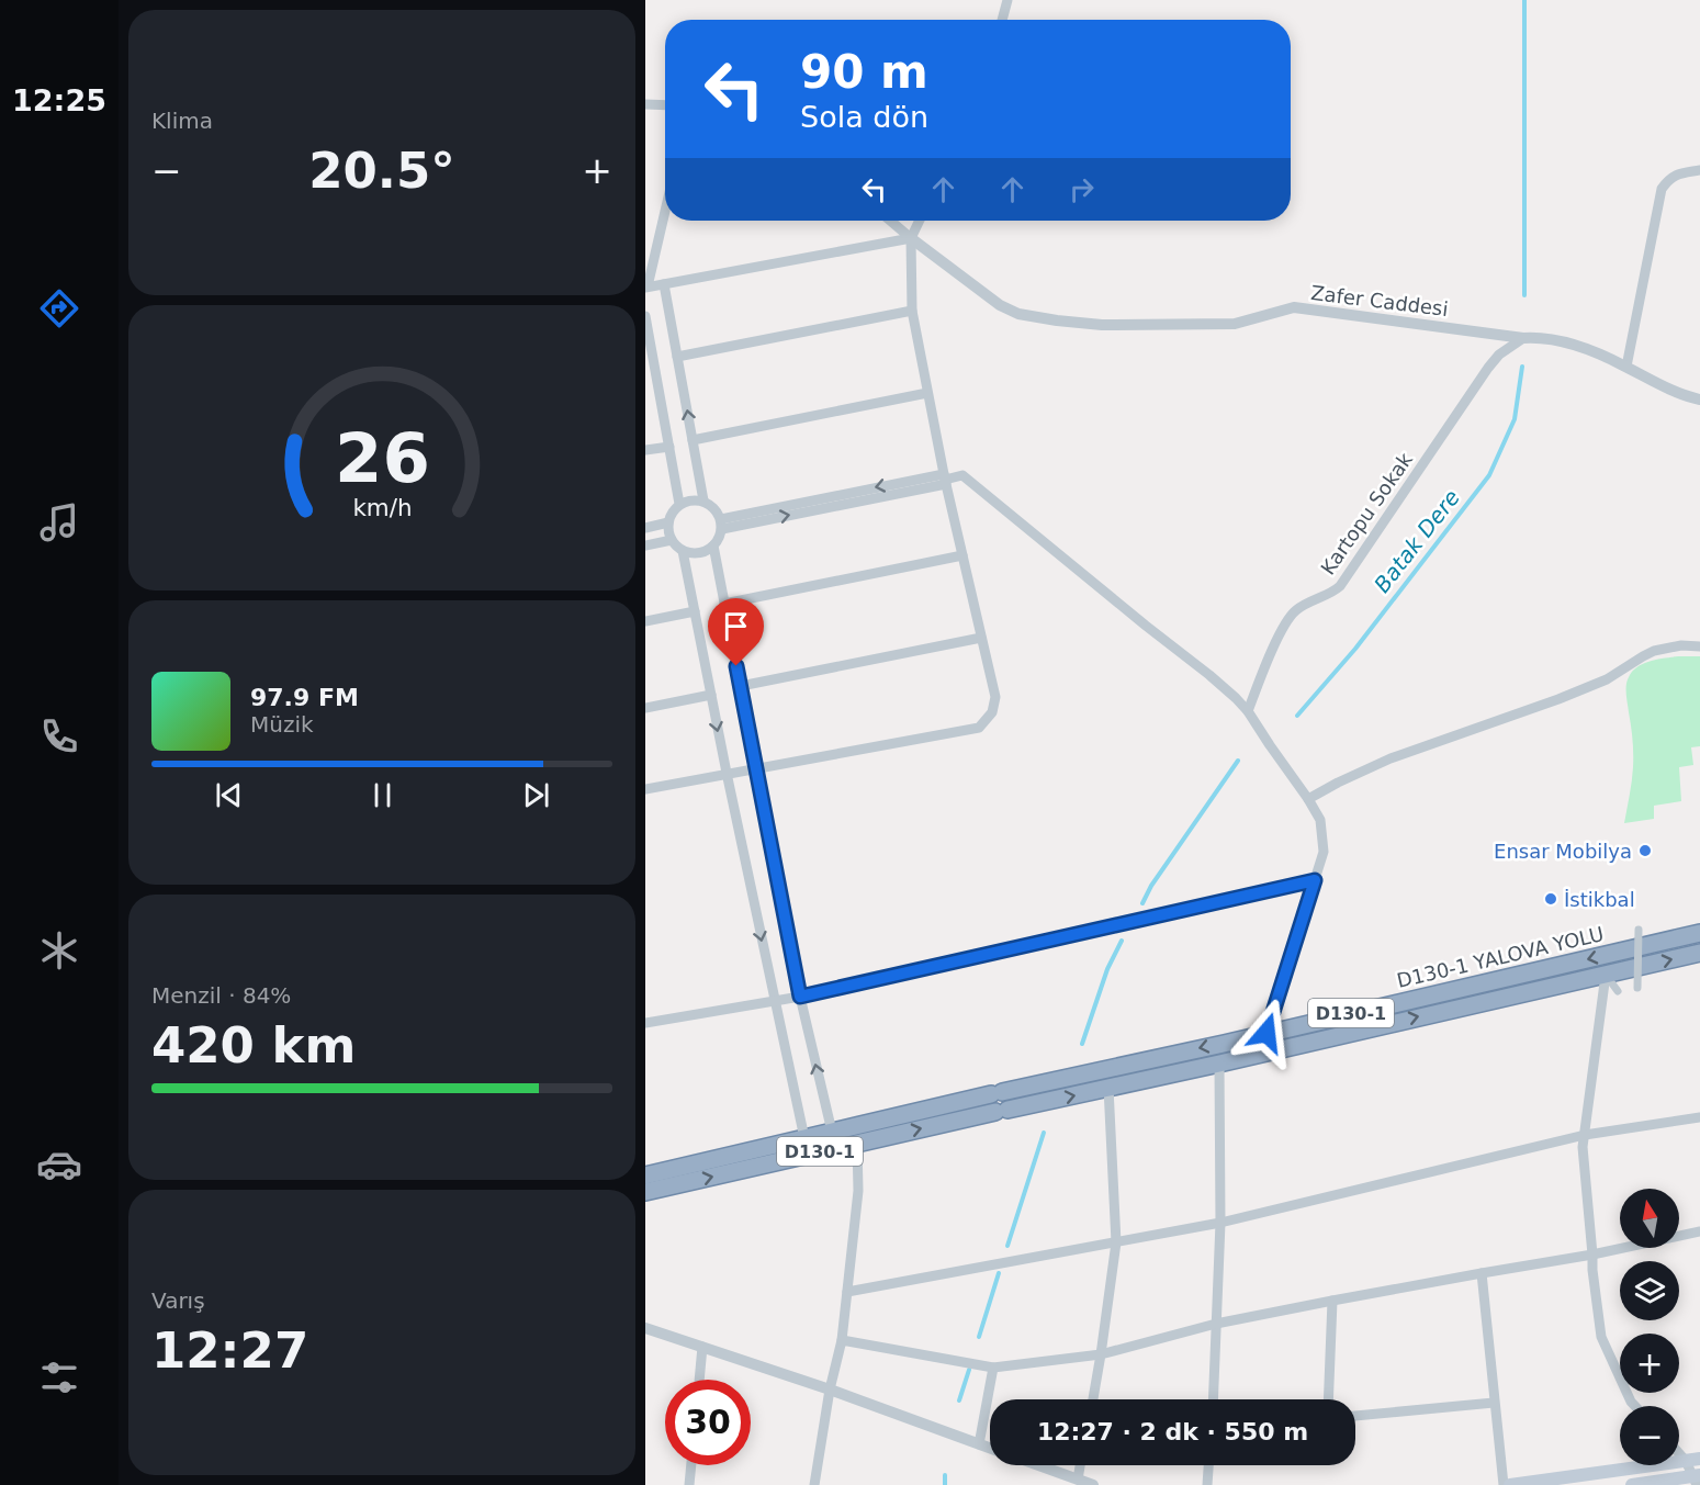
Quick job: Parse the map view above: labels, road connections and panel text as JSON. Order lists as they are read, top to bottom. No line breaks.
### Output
{"streets":{"highway":["D130-1 YALOVA YOLU","D130-1"],"street":["Zafer Caddesi","Kartopu Sokak"]},"crossings":[["Zafer Caddesi","Kartopu Sokak"]],"water":["Batak Dere"],"places":["Ensar Mobilya","İstikbal"],"north":"top","page":{"tabs":"12:25","tile":["Klima",["Menzil · 84%","420 km"],["Varış","12:27"]],"turn":["90 m","Sola dön"],"heat":["−","20.5°","+"],"song":["97.9 FM","Müzik"],"map_buttons":["+","−"],"limit":"30","trip":"12:27 · 2 dk · 550 m","gauge":["26","km/h"]}}
